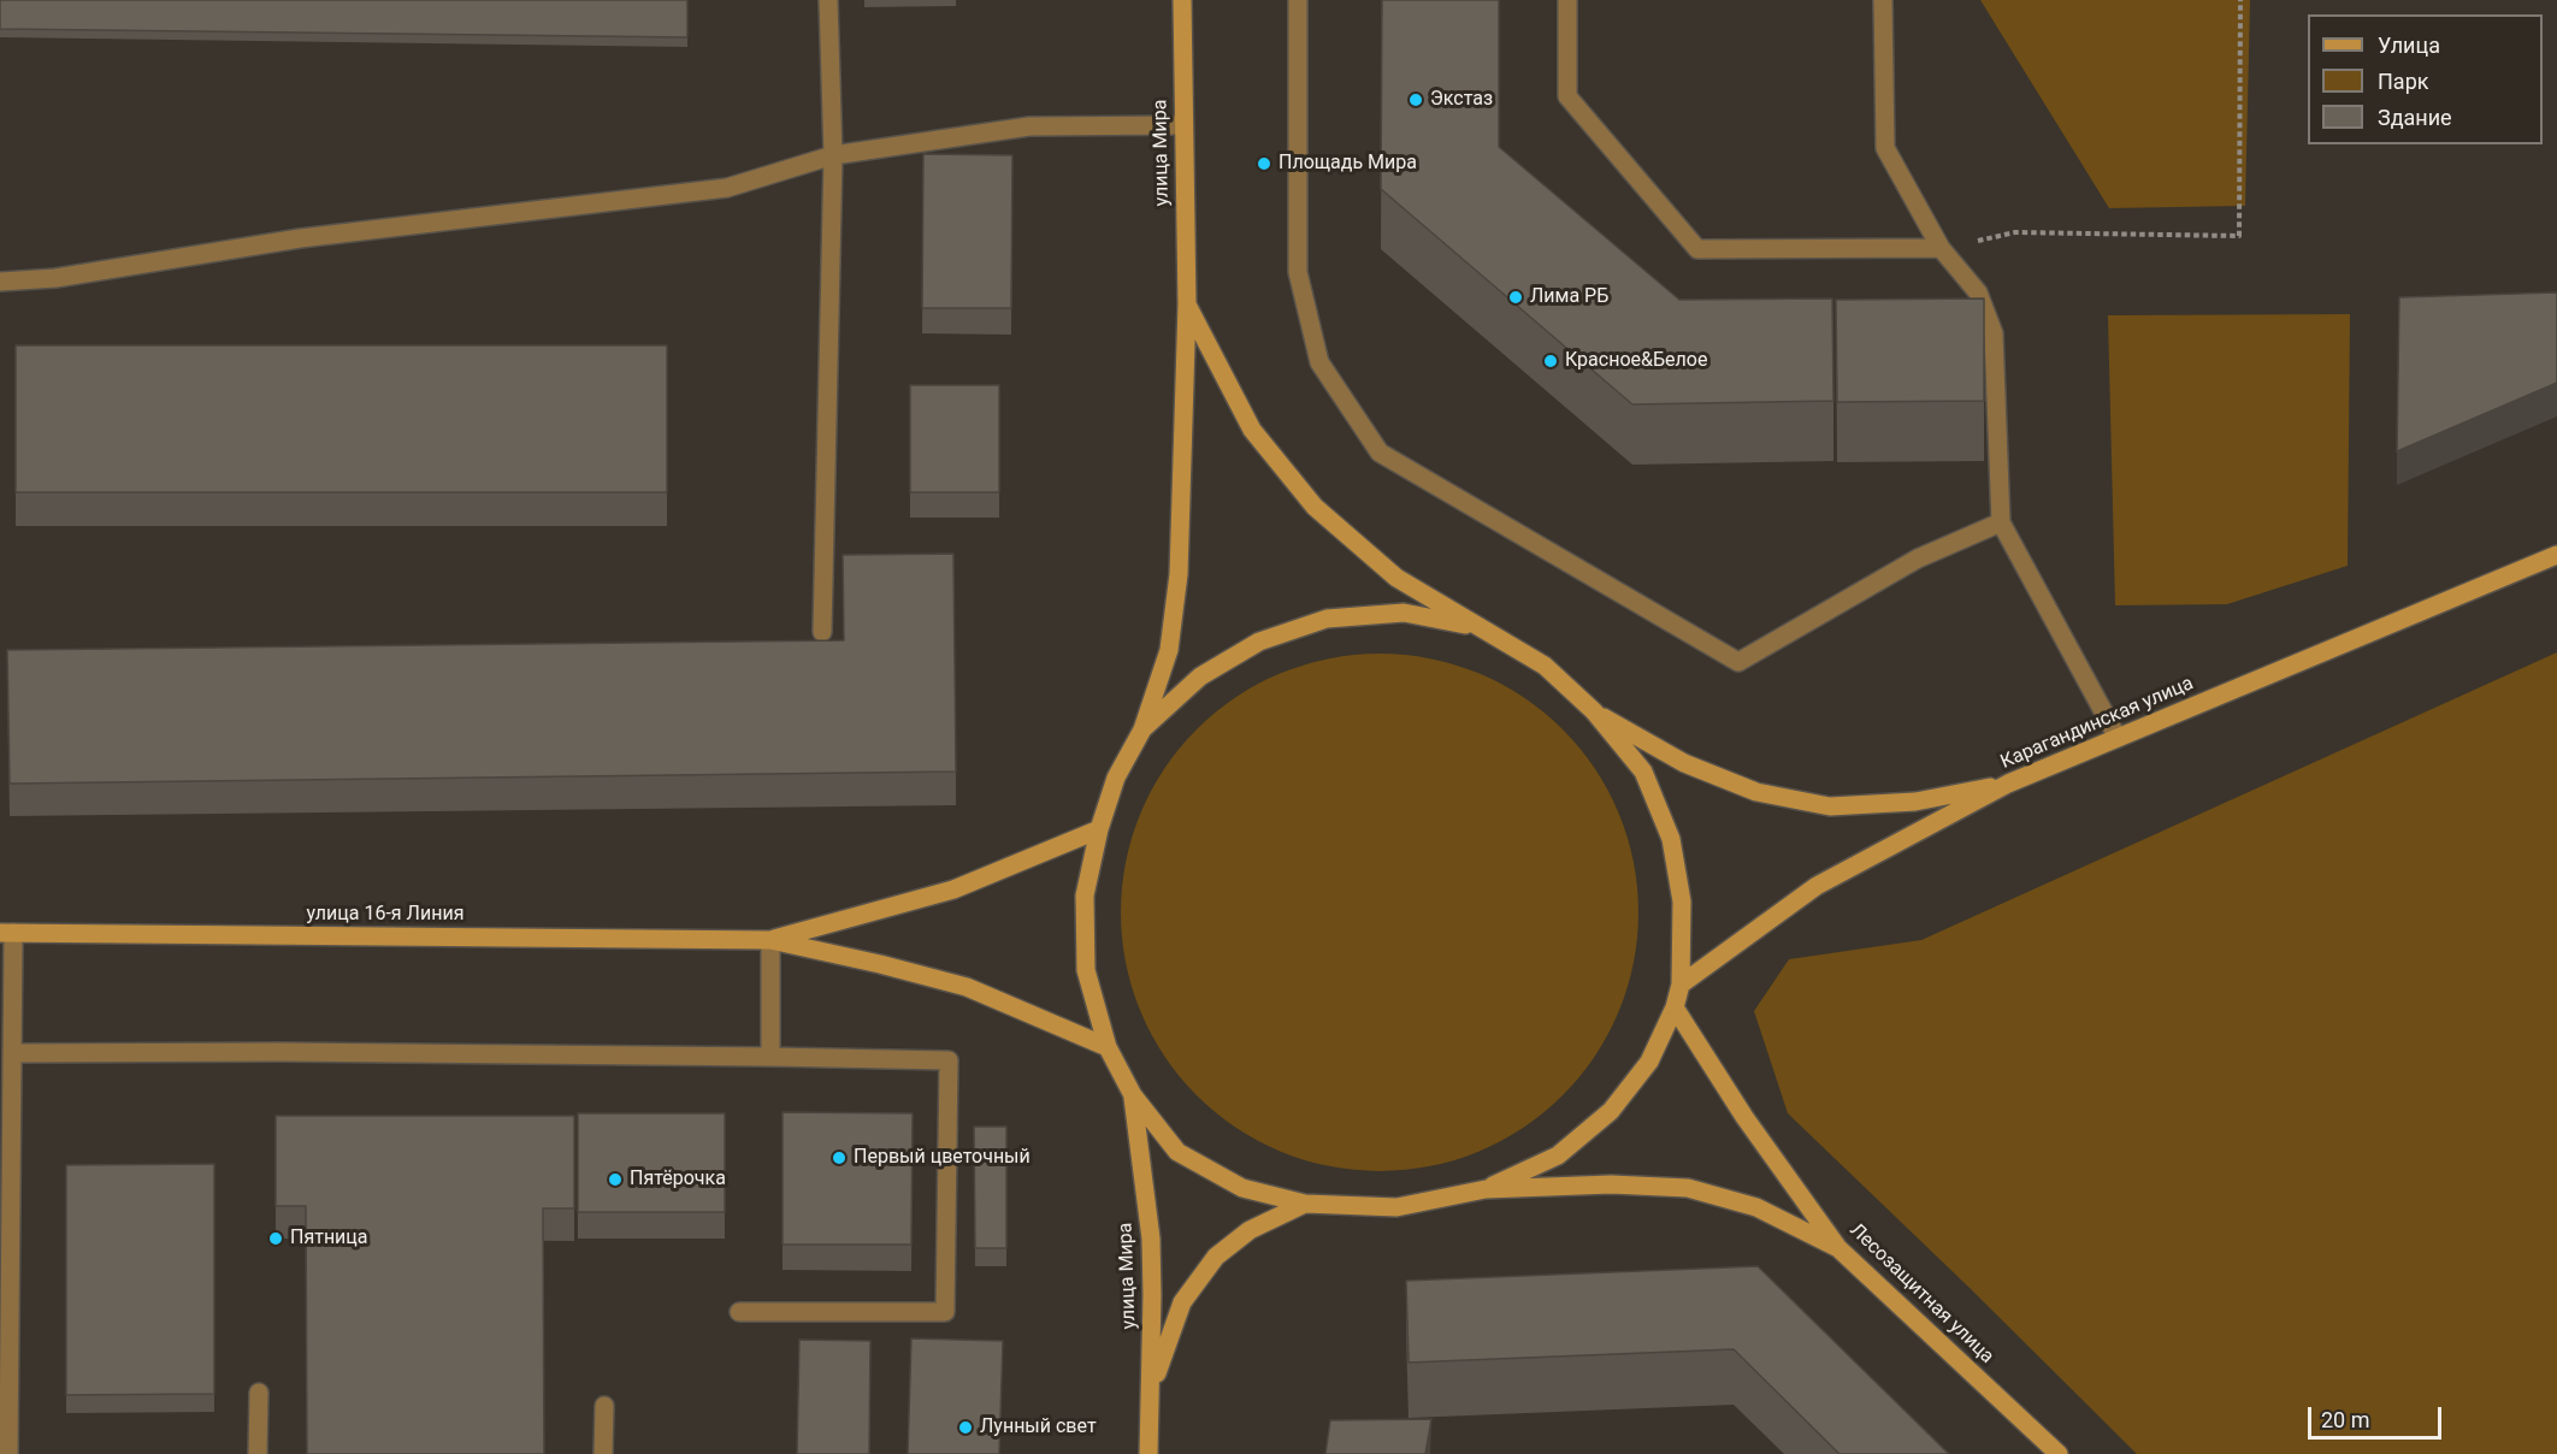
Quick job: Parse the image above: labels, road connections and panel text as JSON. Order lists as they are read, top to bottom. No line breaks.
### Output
{"streets":{"main road":["улица Мира","Карагандинская улица","улица 16-я Линия","Лесозащитная улица"]},"places":["Экстаз","Площадь Мира","Лима РБ","Красное&Белое","Первый цветочный","Пятёрочка","Пятница","Лунный свет"],"legend":["Улица","Парк","Здание"],"scale_bar":"20 m"}
